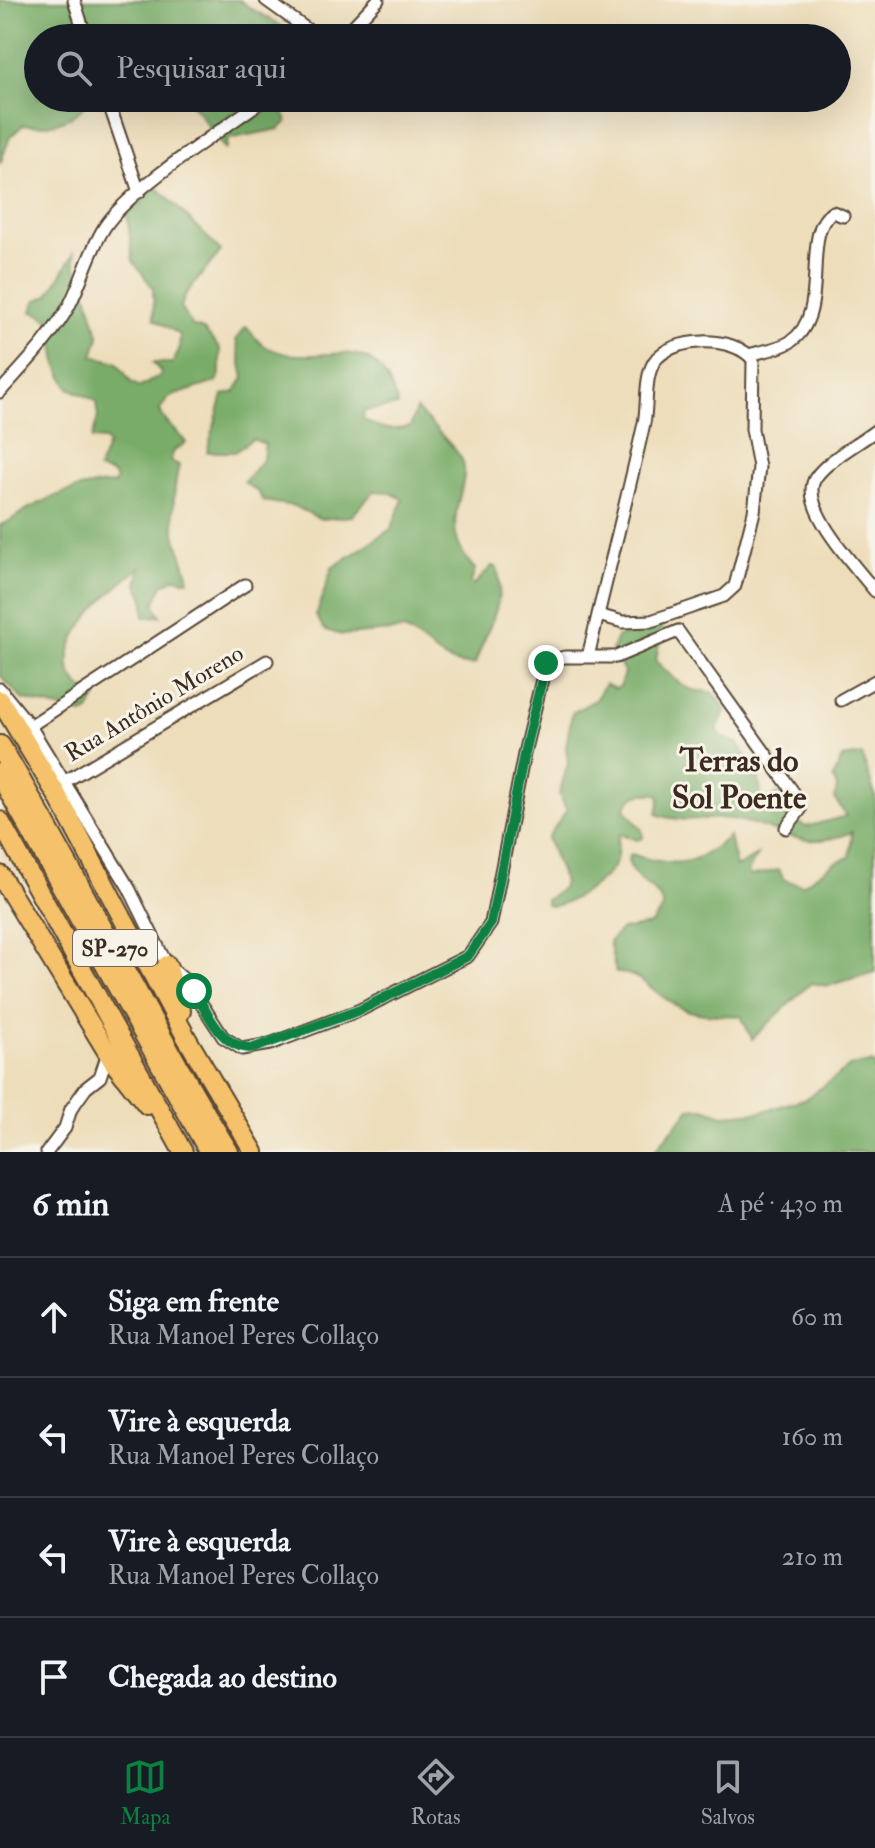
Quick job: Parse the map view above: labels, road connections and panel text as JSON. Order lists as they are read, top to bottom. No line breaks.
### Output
{"streets":{"highway":["SP-270"],"street":["Rua Antônio Moreno"]},"districts":["Terras do Sol Poente"],"page":{"search":"Pesquisar aqui","heading":["6 min","A pé · 430 m"],"list":[["Siga em frente","Rua Manoel Peres Collaço","60 m"],["Vire à esquerda","Rua Manoel Peres Collaço","160 m"],["Vire à esquerda","Rua Manoel Peres Collaço","210 m"],"Chegada ao destino"],"nav":["Mapa","Rotas","Salvos"]}}
